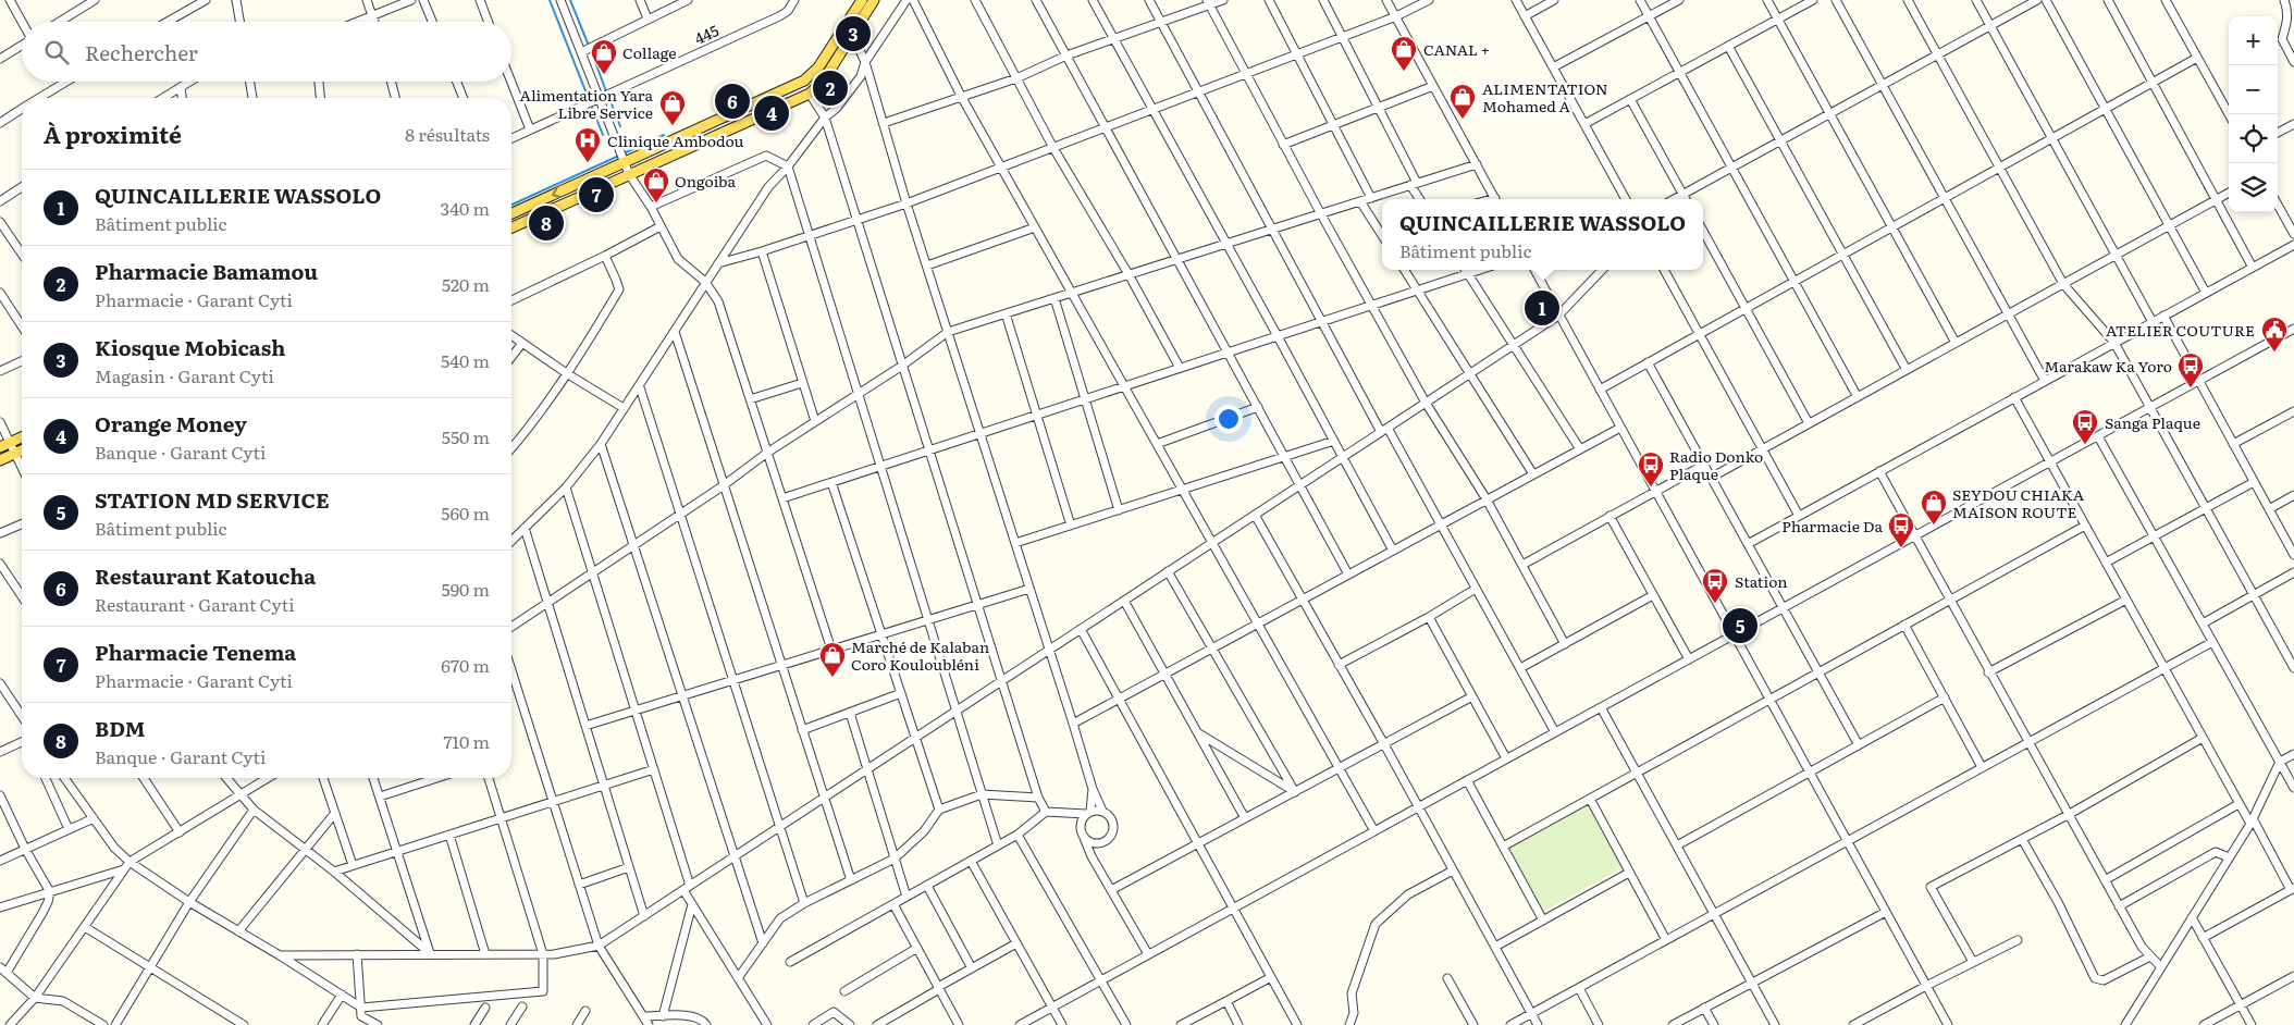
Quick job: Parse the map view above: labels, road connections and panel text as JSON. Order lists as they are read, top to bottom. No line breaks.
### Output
{"streets":{"street":["445"]},"places":{"shop":["CANAL +","Collage","ALIMENTATION Mohamed A","Alimentation Yara Libre Service","Ongoiba","SEYDOU CHIAKA MAISON ROUTE","Marché de Kalaban Coro Kouloubléni"],"hospital":["Clinique Ambodou"],"public building":["ATELIER COUTURE"],"bus stop":["Marakaw Ka Yoro","Sanga Plaque","Radio Donko Plaque","Pharmacie Da","Station"]},"page":{"pins":["3","2","6","4","7","8","1","5"],"map_buttons":["+","−"],"search":"Rechercher","heading":["À proximité","8 résultats"],"list":[{"mark":"1","name":"QUINCAILLERIE WASSOLO","note":"Bâtiment public","value":"340 m"},{"mark":"2","name":"Pharmacie Bamamou","note":"Pharmacie · Garant Cyti","value":"520 m"},{"mark":"3","name":"Kiosque Mobicash","note":"Magasin · Garant Cyti","value":"540 m"},{"mark":"4","name":"Orange Money","note":"Banque · Garant Cyti","value":"550 m"},{"mark":"5","name":"STATION MD SERVICE","note":"Bâtiment public","value":"560 m"},{"mark":"6","name":"Restaurant Katoucha","note":"Restaurant · Garant Cyti","value":"590 m"},{"mark":"7","name":"Pharmacie Tenema","note":"Pharmacie · Garant Cyti","value":"670 m"},{"mark":"8","name":"BDM","note":"Banque · Garant Cyti","value":"710 m"}],"popup":["QUINCAILLERIE WASSOLO","Bâtiment public"]}}
